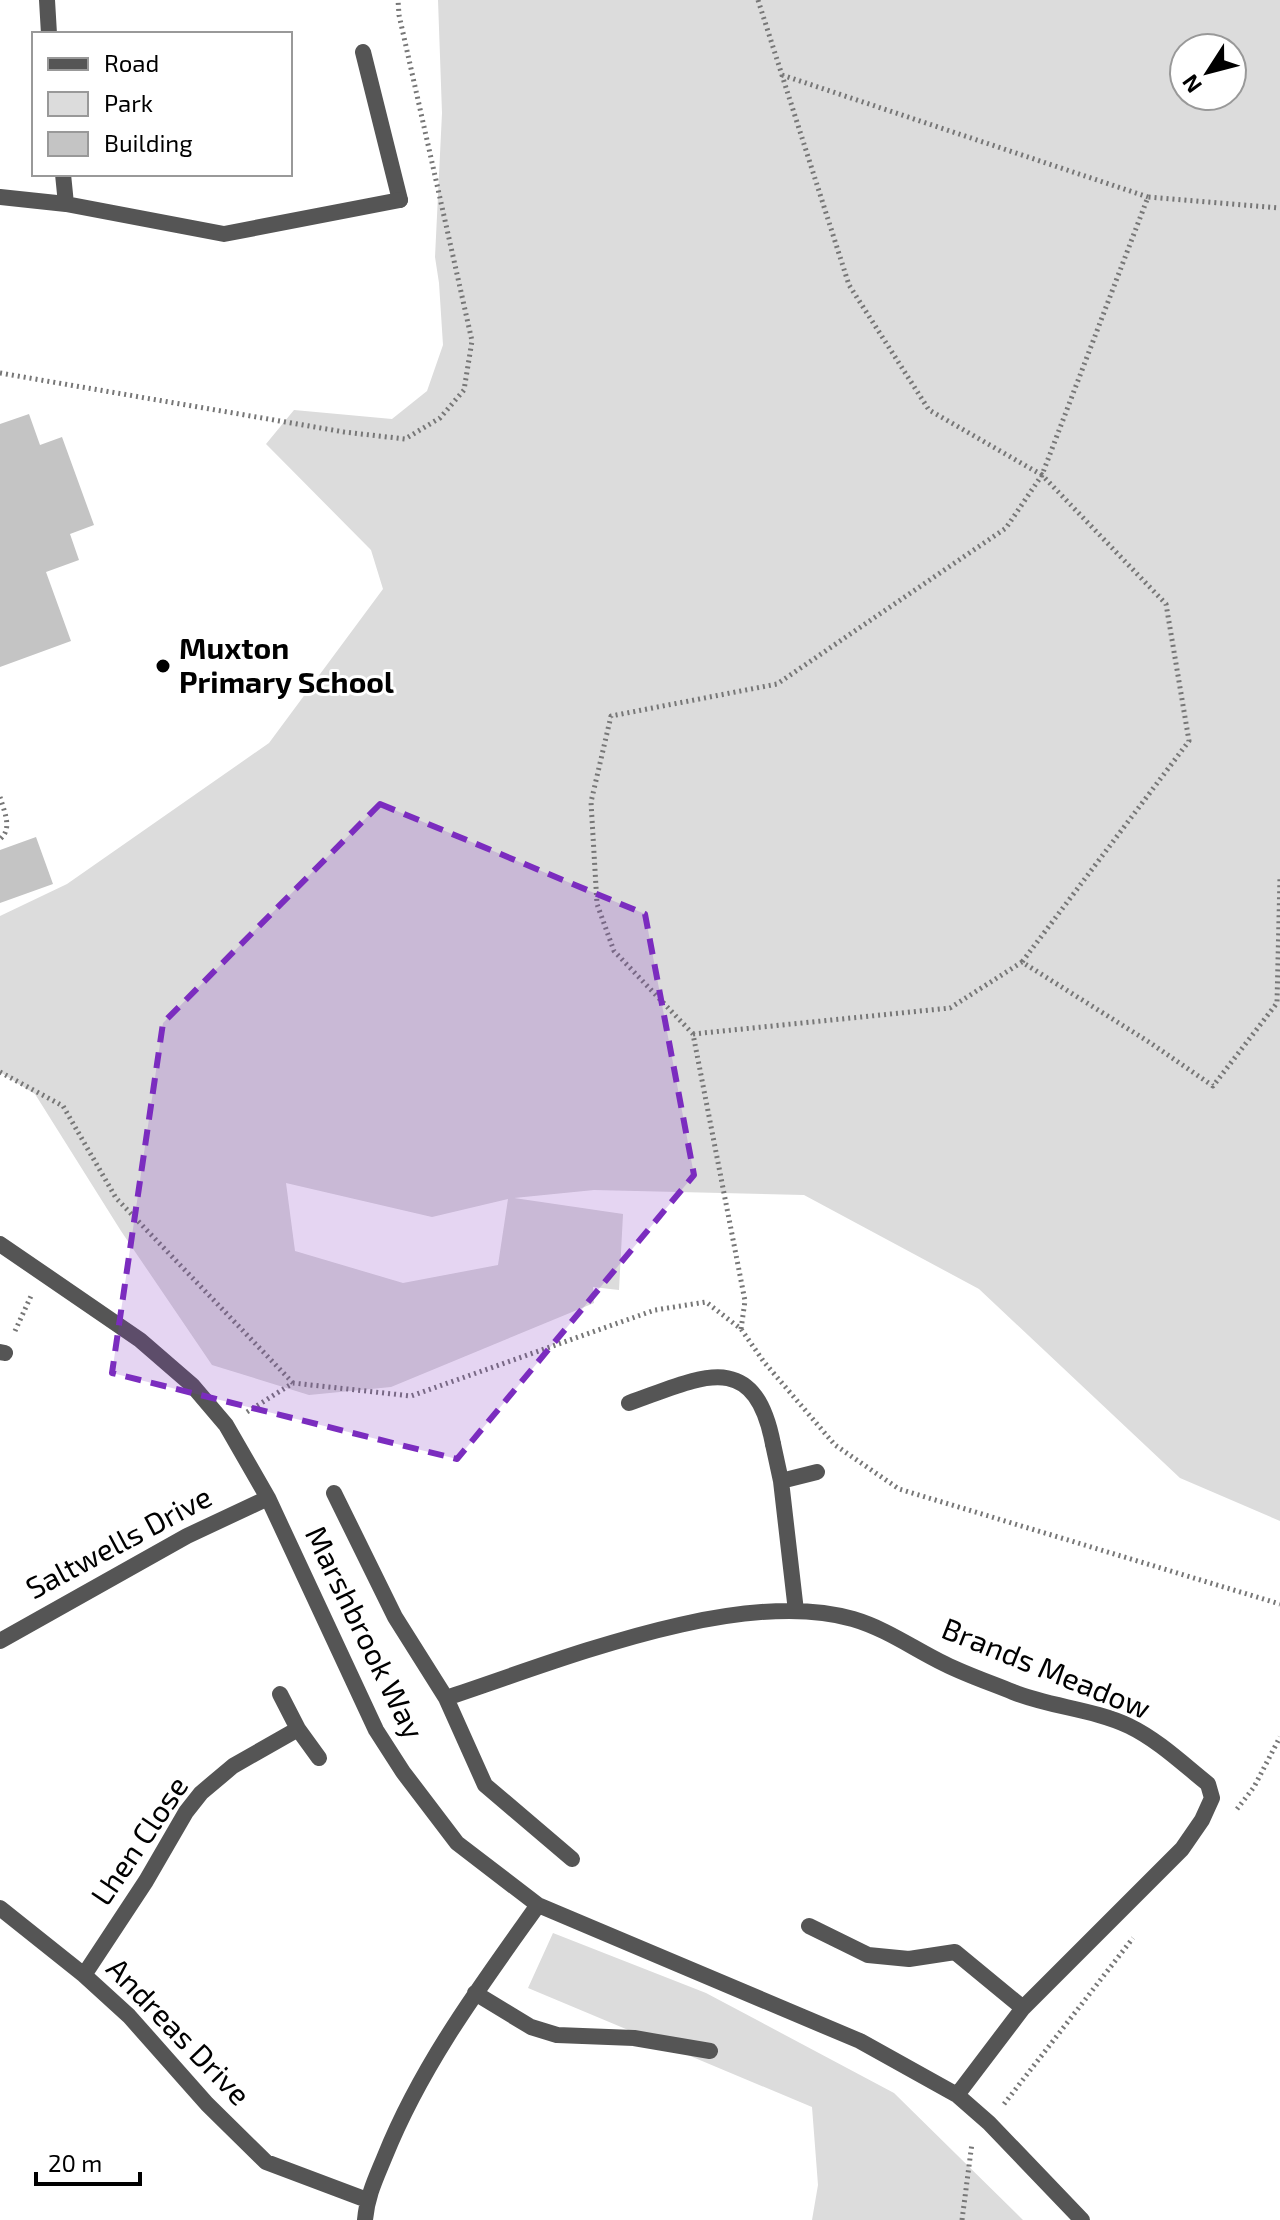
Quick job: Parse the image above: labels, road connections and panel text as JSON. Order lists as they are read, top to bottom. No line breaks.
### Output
{"streets":{"street":["Saltwells Drive","Marshbrook Way","Brands Meadow","Lhen Close","Andreas Drive"]},"crossings":[["Saltwells Drive","Marshbrook Way"],["Marshbrook Way","Brands Meadow"],["Lhen Close","Andreas Drive"]],"places":["Muxton Primary School"],"legend":["Road","Park","Building"],"scale_bar":"20 m","north":"bottom left"}
